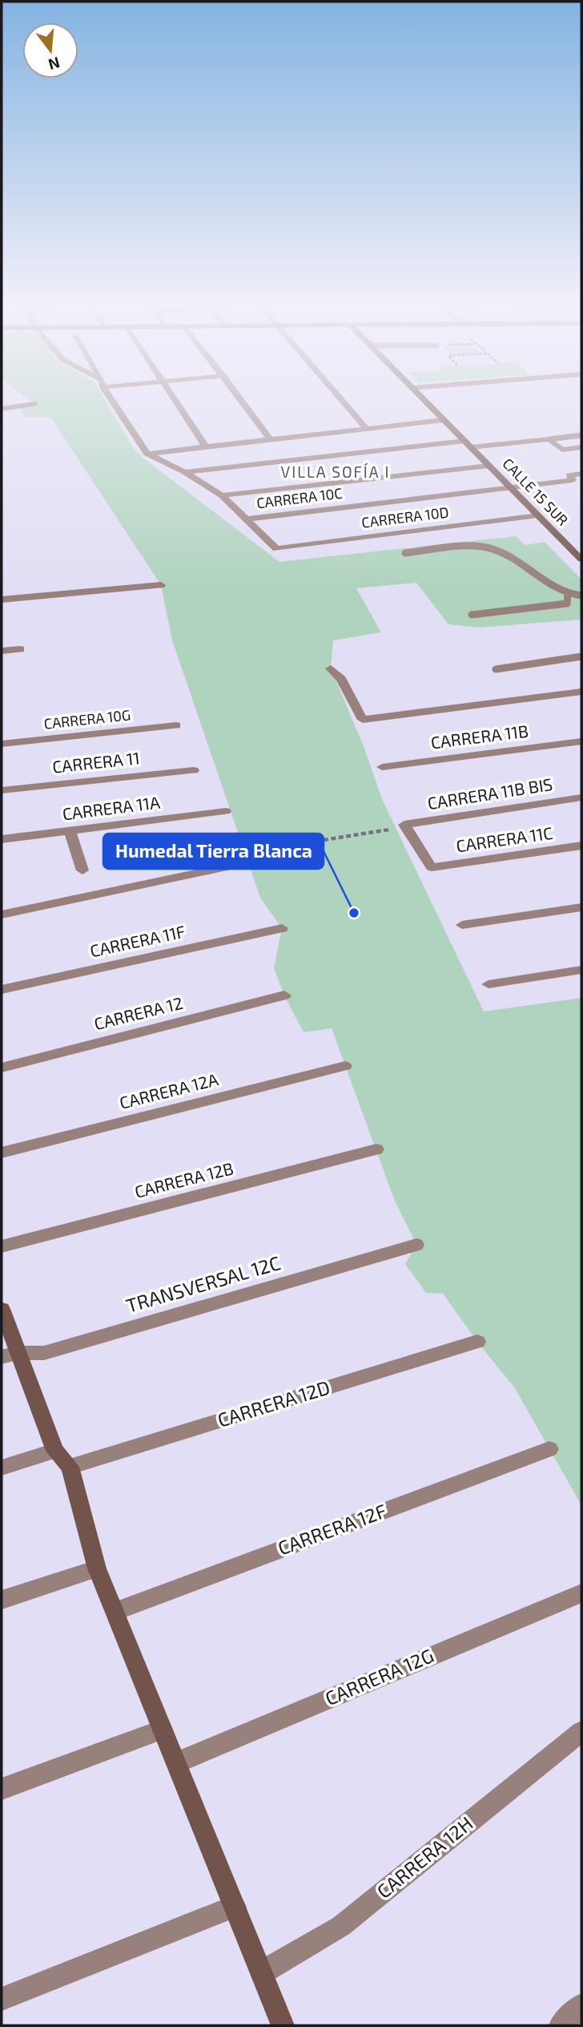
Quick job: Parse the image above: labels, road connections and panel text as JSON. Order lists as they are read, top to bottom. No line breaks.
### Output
{"streets":{"street":["CALLE 15 SUR","CARRERA 10C","CARRERA 10D","CARRERA 10G","CARRERA 11B","CARRERA 11","CARRERA 11B BIS","CARRERA 11A","CARRERA 11C","CARRERA 11F","CARRERA 12","CARRERA 12A","CARRERA 12B","TRANSVERSAL 12C","CARRERA 12D","CARRERA 12F","CARRERA 12G","CARRERA 12H"]},"crossings":[["CALLE 15 SUR","CARRERA 10C"],["CALLE 15 SUR","CARRERA 10D"],["CARRERA 10C","CARRERA 10D"],["CARRERA 11B BIS","CARRERA 11C"]],"districts":["VILLA SOFÍA I"],"places":["Humedal Tierra Blanca"],"north":"bottom"}
